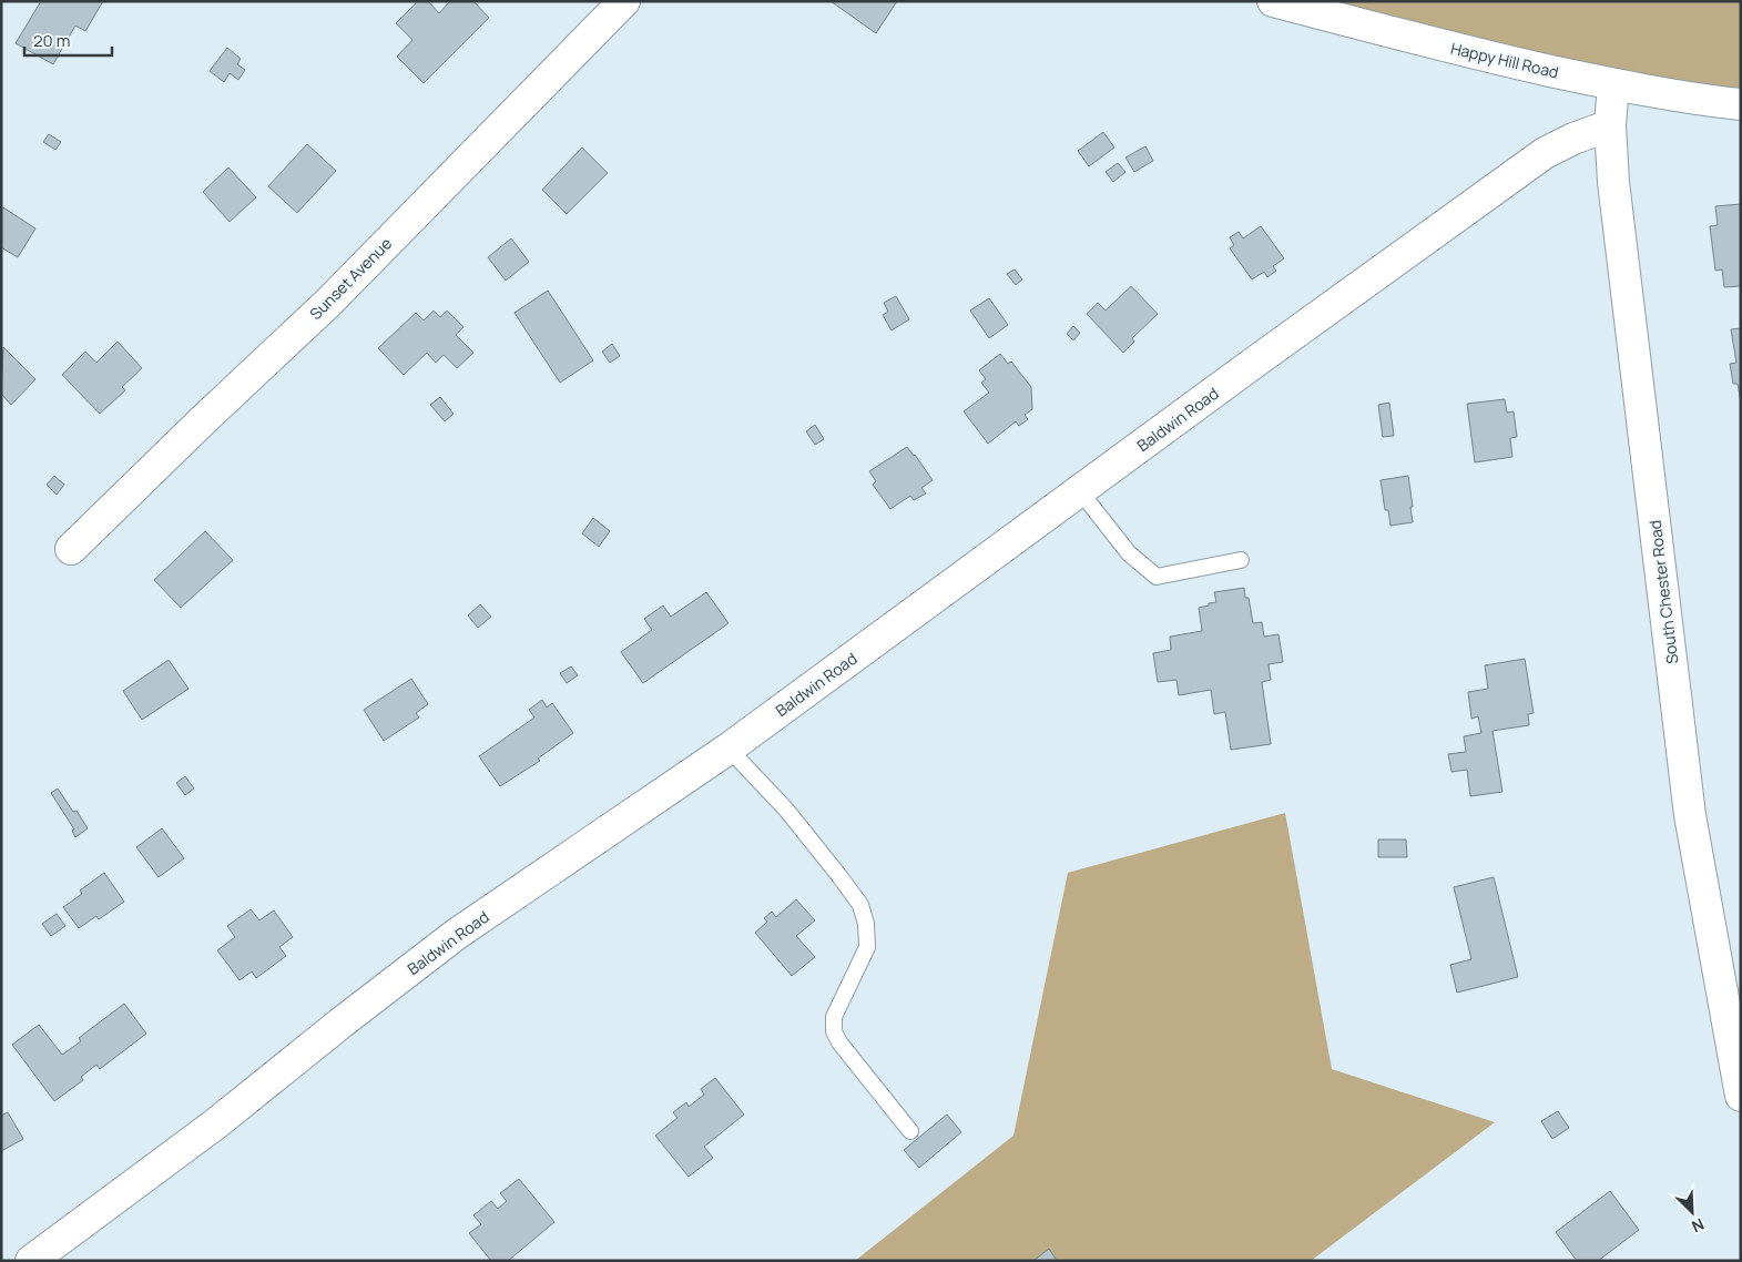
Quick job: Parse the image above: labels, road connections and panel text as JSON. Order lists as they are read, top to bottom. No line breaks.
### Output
{"streets":{"street":["Happy Hill Road","Sunset Avenue","Baldwin Road","South Chester Road"]},"crossings":[["Happy Hill Road","South Chester Road"],["Baldwin Road","South Chester Road"]],"scale_bar":"20 m","north":"bottom right"}
